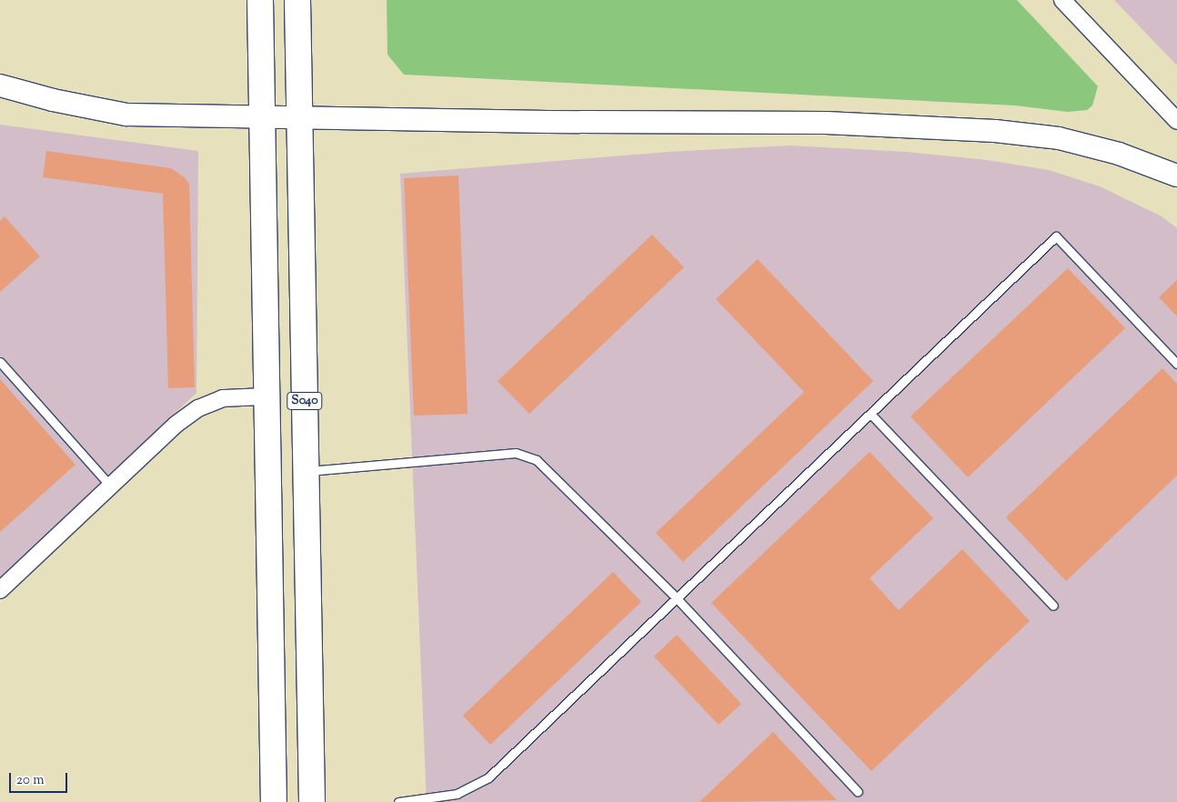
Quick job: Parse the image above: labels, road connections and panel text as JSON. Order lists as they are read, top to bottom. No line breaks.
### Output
{"streets":{"main road":["S040"]},"scale_bar":"20 m"}
